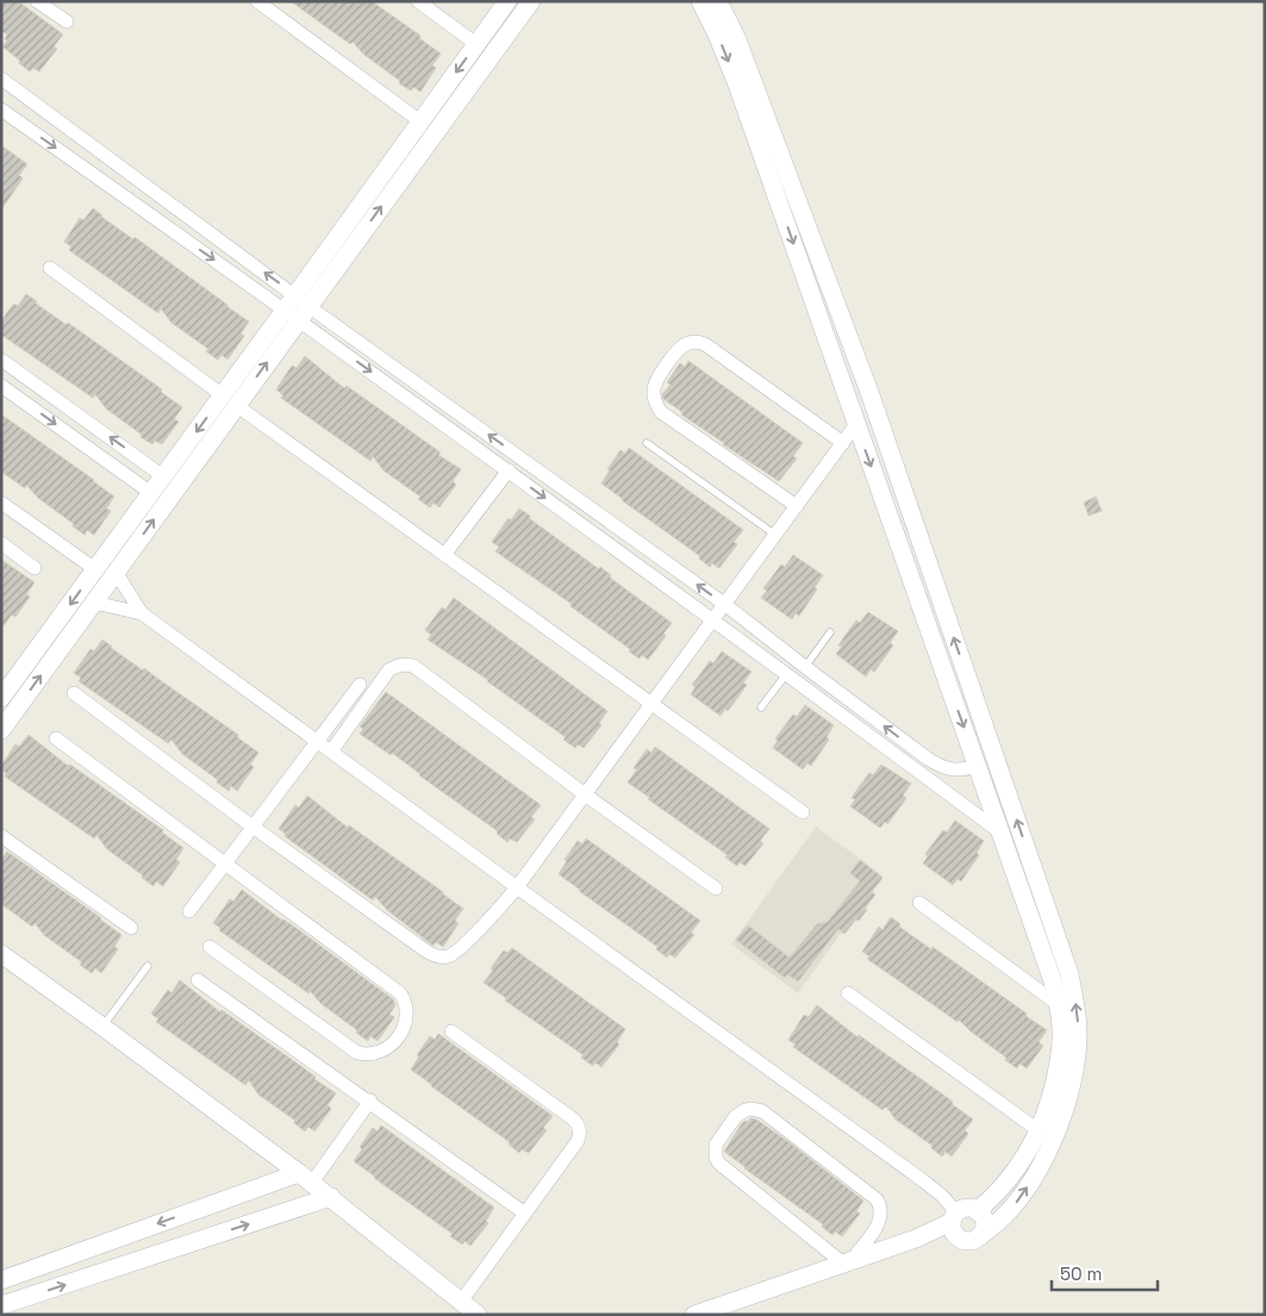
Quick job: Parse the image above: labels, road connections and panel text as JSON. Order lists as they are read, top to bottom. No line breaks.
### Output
{"scale_bar":"50 m"}
